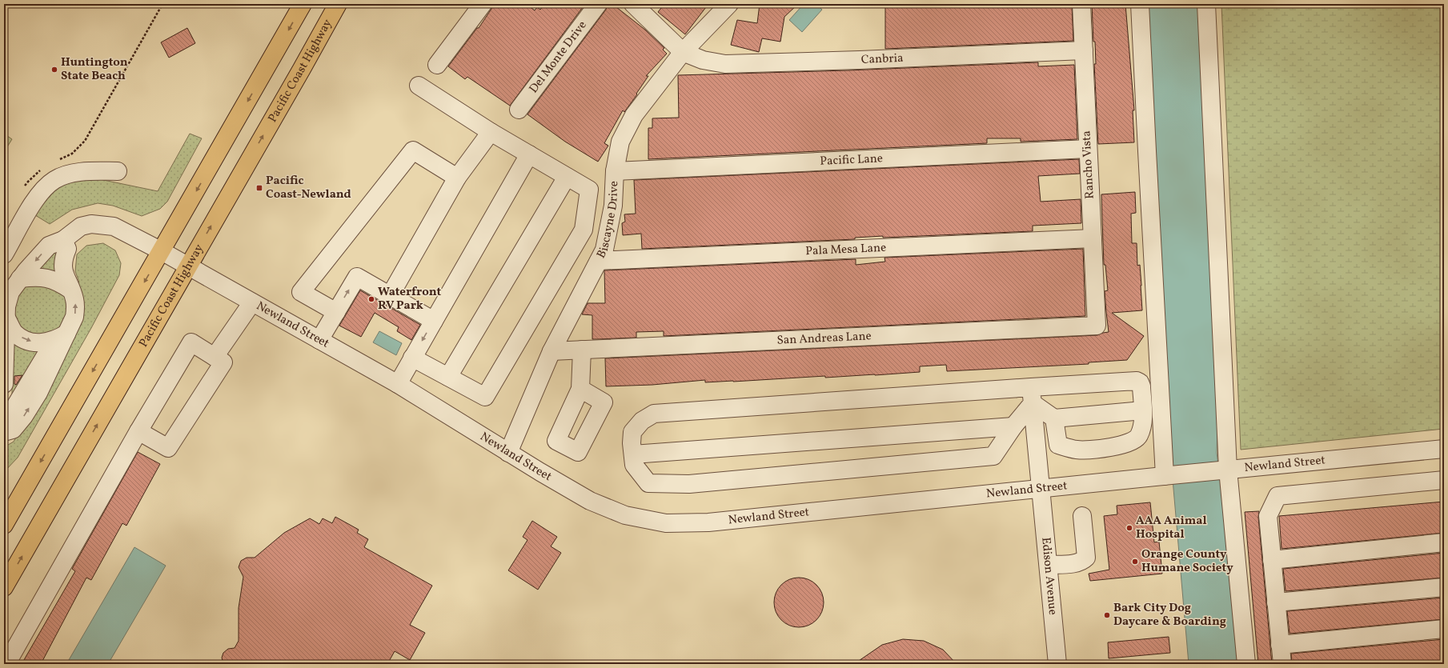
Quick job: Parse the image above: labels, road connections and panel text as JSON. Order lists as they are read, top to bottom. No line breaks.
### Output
{"streets":{"highway":["Pacific Coast Highway"],"street":["Del Monte Drive","Canbria","Pacific Lane","Rancho Vista","Biscayne Drive","Pala Mesa Lane","Newland Street","San Andreas Lane","Edison Avenue"]},"crossings":[["Canbria","Rancho Vista"],["Canbria","Biscayne Drive"],["Pacific Coast Highway","Newland Street"],["Pacific Lane","Rancho Vista"],["Pacific Lane","Biscayne Drive"],["Rancho Vista","Pala Mesa Lane"],["Rancho Vista","San Andreas Lane"],["Biscayne Drive","Pala Mesa Lane"],["Biscayne Drive","Newland Street"],["Biscayne Drive","San Andreas Lane"],["Newland Street","Edison Avenue"]],"places":{"other":["Huntington State Beach","Waterfront RV Park","AAA Animal Hospital","Orange County Humane Society","Bark City Dog Daycare & Boarding"],"transit":["Pacific Coast-Newland"]}}
